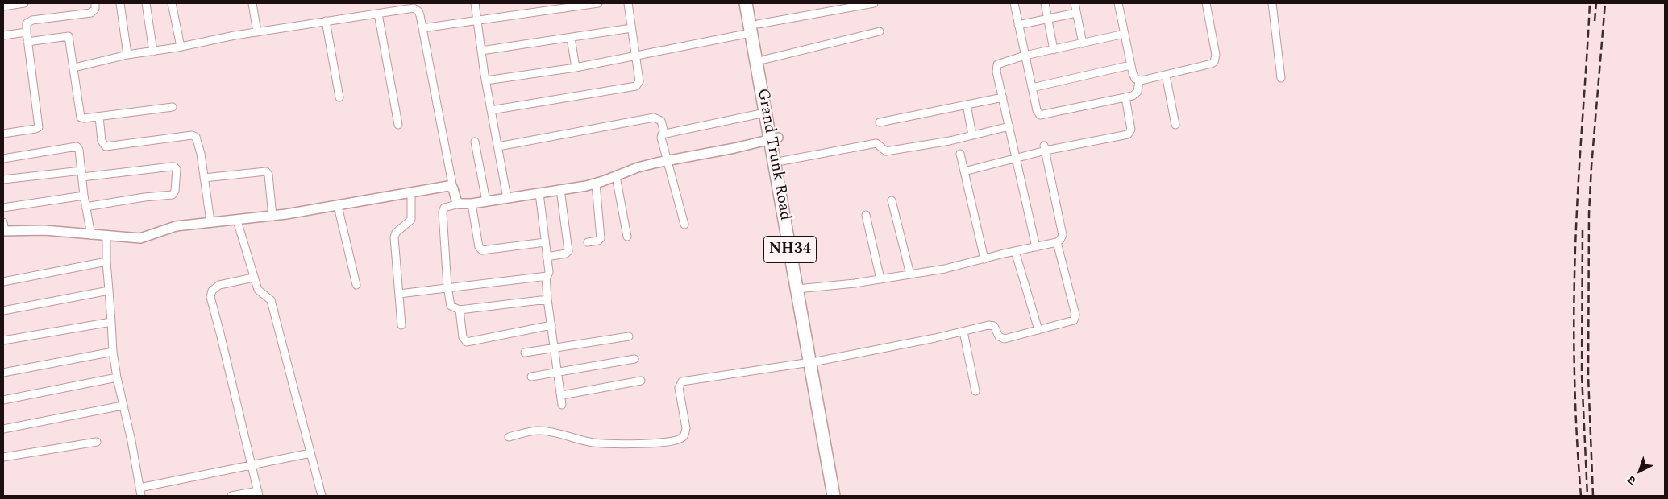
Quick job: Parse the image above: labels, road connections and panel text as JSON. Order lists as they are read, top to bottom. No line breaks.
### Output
{"streets":{"highway":["Grand Trunk Road","NH34"]},"north":"bottom left"}
